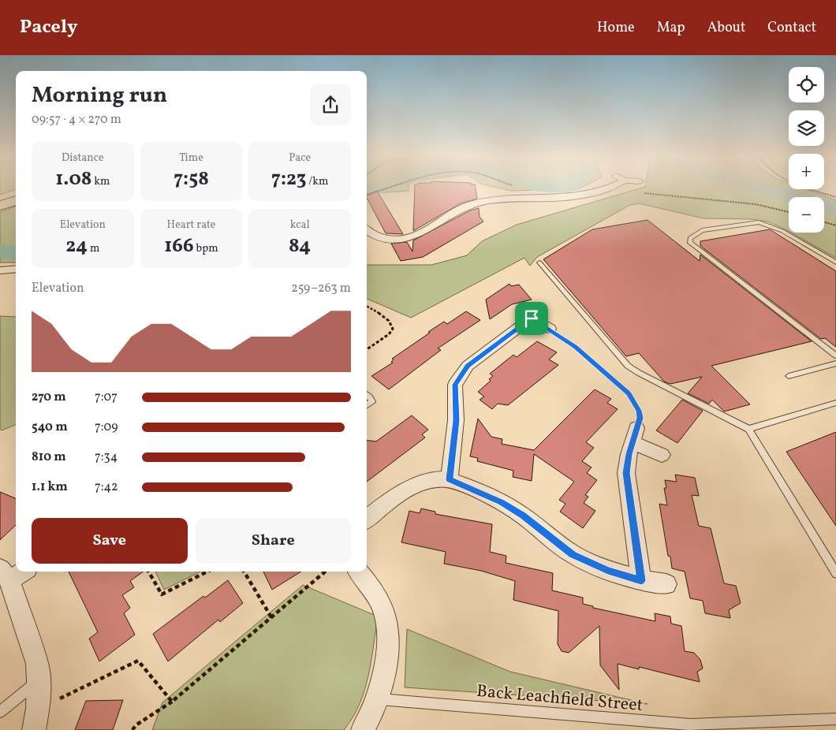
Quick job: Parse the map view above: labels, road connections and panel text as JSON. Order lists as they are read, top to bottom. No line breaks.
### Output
{"streets":{"lane":["Back Leachfield Street"]},"page":{"header":"Pacely","nav":["Home","Map","About","Contact"],"map_buttons":["+","−"],"heading":["Morning run","09:57 · 4 × 270 m"],"stats":[["Distance","1.08 km"],["Time","7:58"],["Pace","7:23 /km"],["Elevation","24 m"],["Heart rate","166 bpm"],["kcal","84"]],"chart":["Elevation","259–263 m"],"list":[{"name":"270 m","note":"7:07"},{"name":"540 m","note":"7:09"},{"name":"810 m","note":"7:34"},{"name":"1.1 km","note":"7:42"}],"buttons":["Save","Share"]}}
